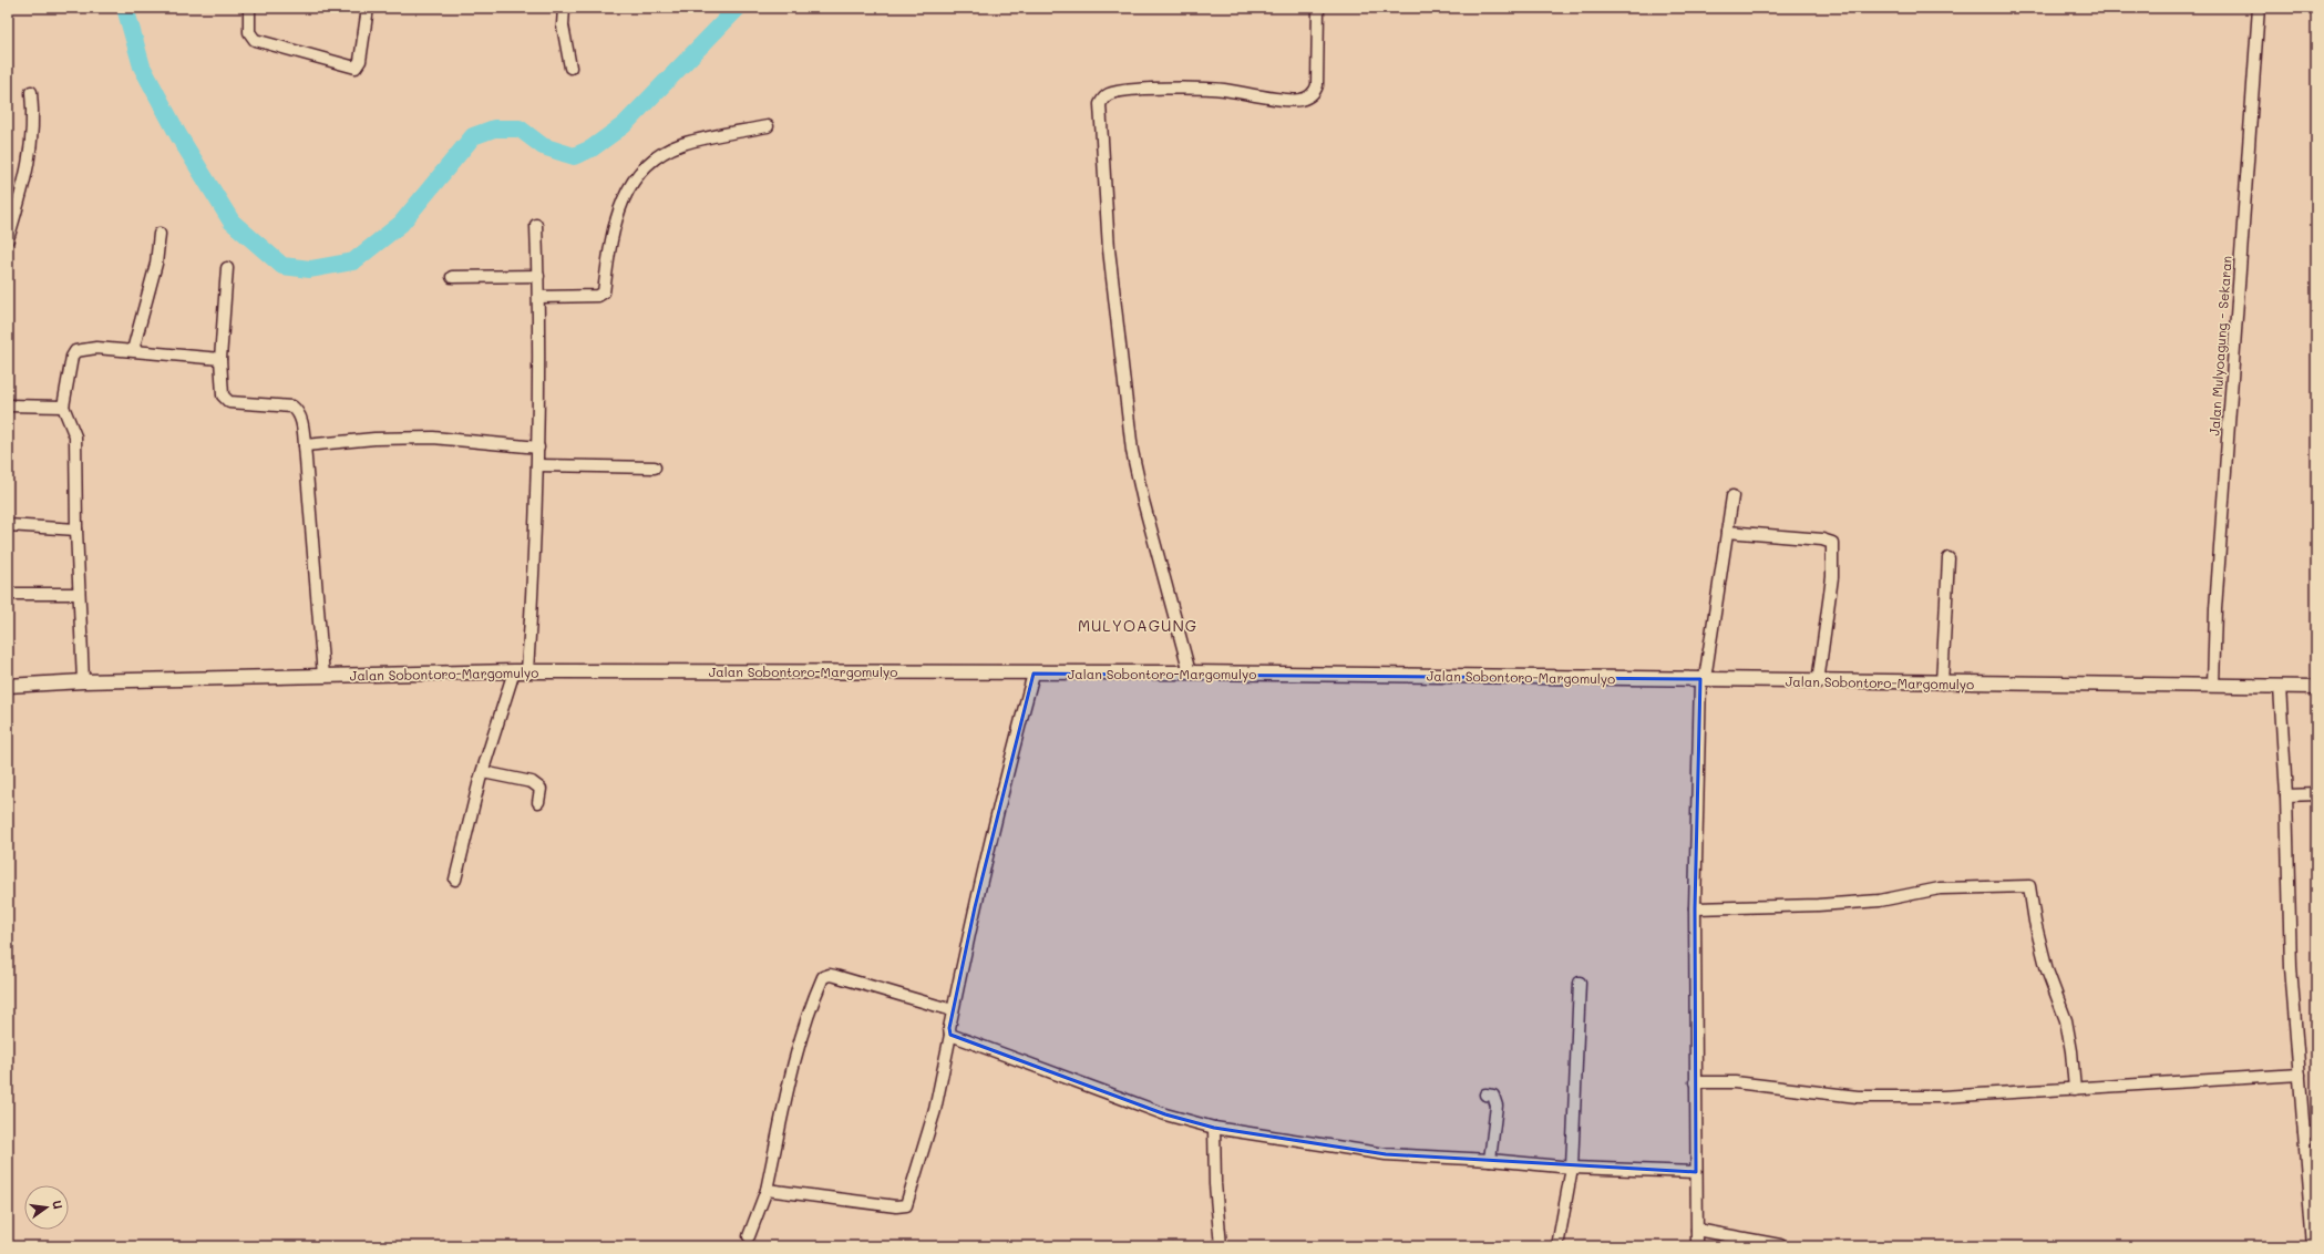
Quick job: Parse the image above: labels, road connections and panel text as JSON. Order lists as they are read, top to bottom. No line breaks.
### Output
{"streets":{"street":["Jalan Mulyoagung - Sekaran","Jalan Sobontoro-Margomulyo"]},"crossings":[["Jalan Mulyoagung - Sekaran","Jalan Sobontoro-Margomulyo"]],"districts":["MULYOAGUNG"],"north":"right"}
